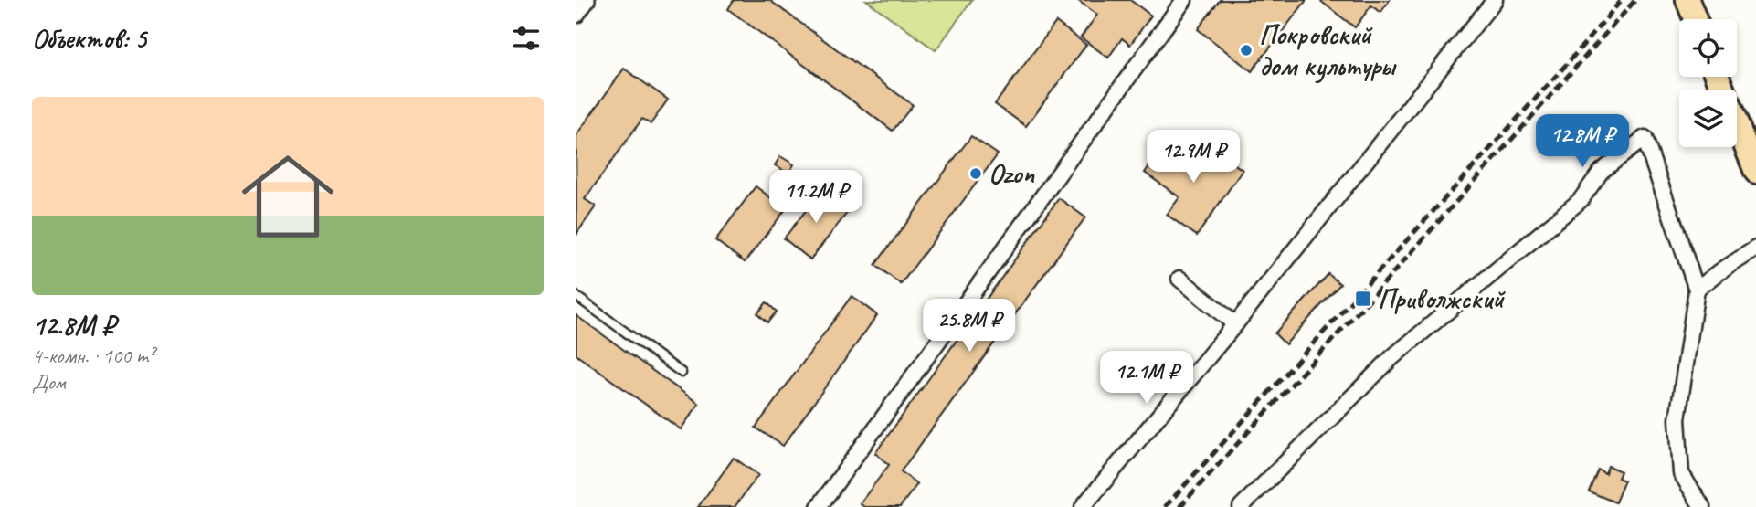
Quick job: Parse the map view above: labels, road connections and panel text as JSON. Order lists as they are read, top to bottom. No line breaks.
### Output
{"places":{"other":["Покровский дом культуры","Ozon"],"transit":["Приволжский"]},"page":{"heading":"Объектов: 5","list":[{"name":"12.8M ₽","note":"4-комн. · 100 m² · Дом"}],"price":["12.8M ₽","12.9M ₽","11.2M ₽","25.8M ₽","12.1M ₽"]}}
